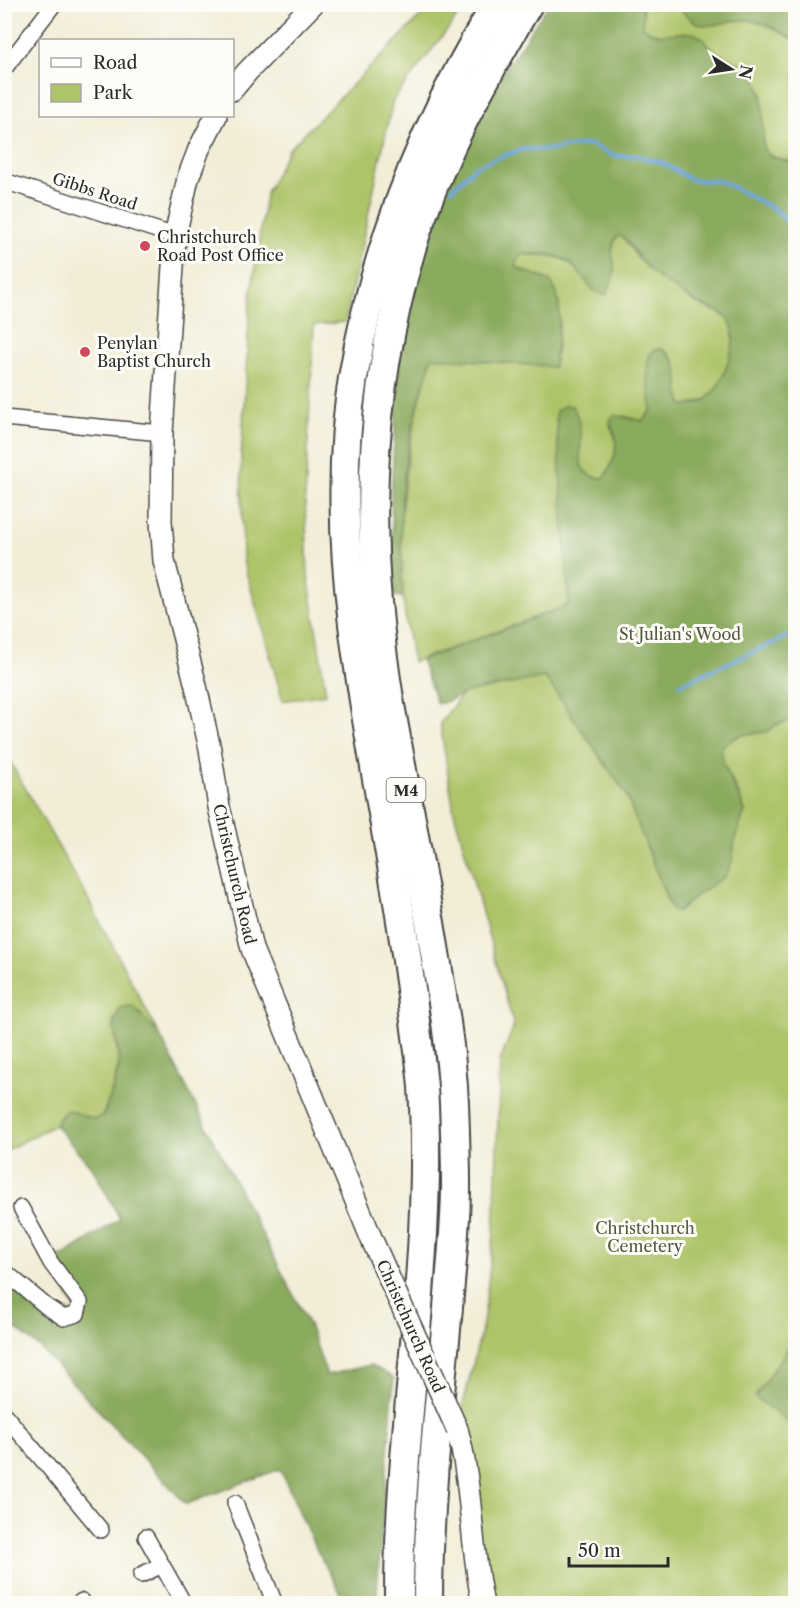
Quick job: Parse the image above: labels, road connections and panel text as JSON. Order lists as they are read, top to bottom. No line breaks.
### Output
{"streets":{"highway":["M4"],"street":["Gibbs Road","Christchurch Road"]},"crossings":[["Gibbs Road","Christchurch Road"]],"parks":["St Julian's Wood","Christchurch Cemetery"],"places":["Christchurch Road Post Office","Penylan Baptist Church"],"legend":["Road","Park"],"scale_bar":"50 m","north":"right"}
